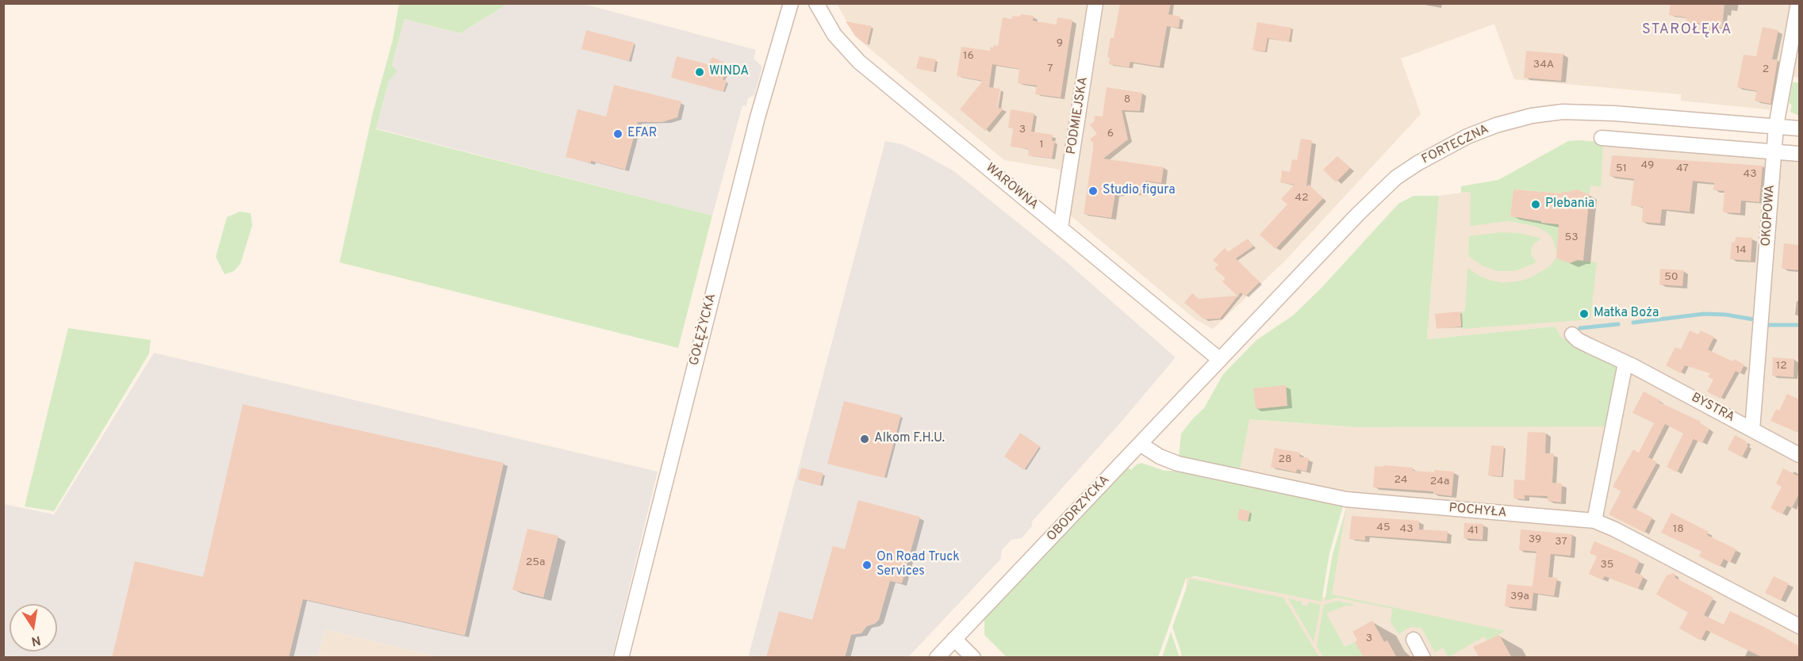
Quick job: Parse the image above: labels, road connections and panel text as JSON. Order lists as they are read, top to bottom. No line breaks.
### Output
{"streets":{"street":["PODMIEJSKA","FORTECZNA","WAROWNA","OKOPOWA","GOŁĘŻYCKA","BYSTRA","OBODRZYCKA","POCHYŁA"]},"crossings":[["PODMIEJSKA","WAROWNA"],["FORTECZNA","WAROWNA"],["FORTECZNA","OKOPOWA"],["FORTECZNA","OBODRZYCKA"],["WAROWNA","OBODRZYCKA"],["OKOPOWA","BYSTRA"],["OBODRZYCKA","POCHYŁA"]],"districts":["STAROŁĘKA"],"places":["WINDA","EFAR","Studio figura","Plebania","Matka Boża","Alkom F.H.U.","On Road Truck Services"],"house_numbers":["9","16","34A","7","2","8","3","6","1","49","51","47","43","42","53","14","50","12","28","24","24a","45","43","18","41","39","37","25a","35","39a","3"],"north":"bottom"}
